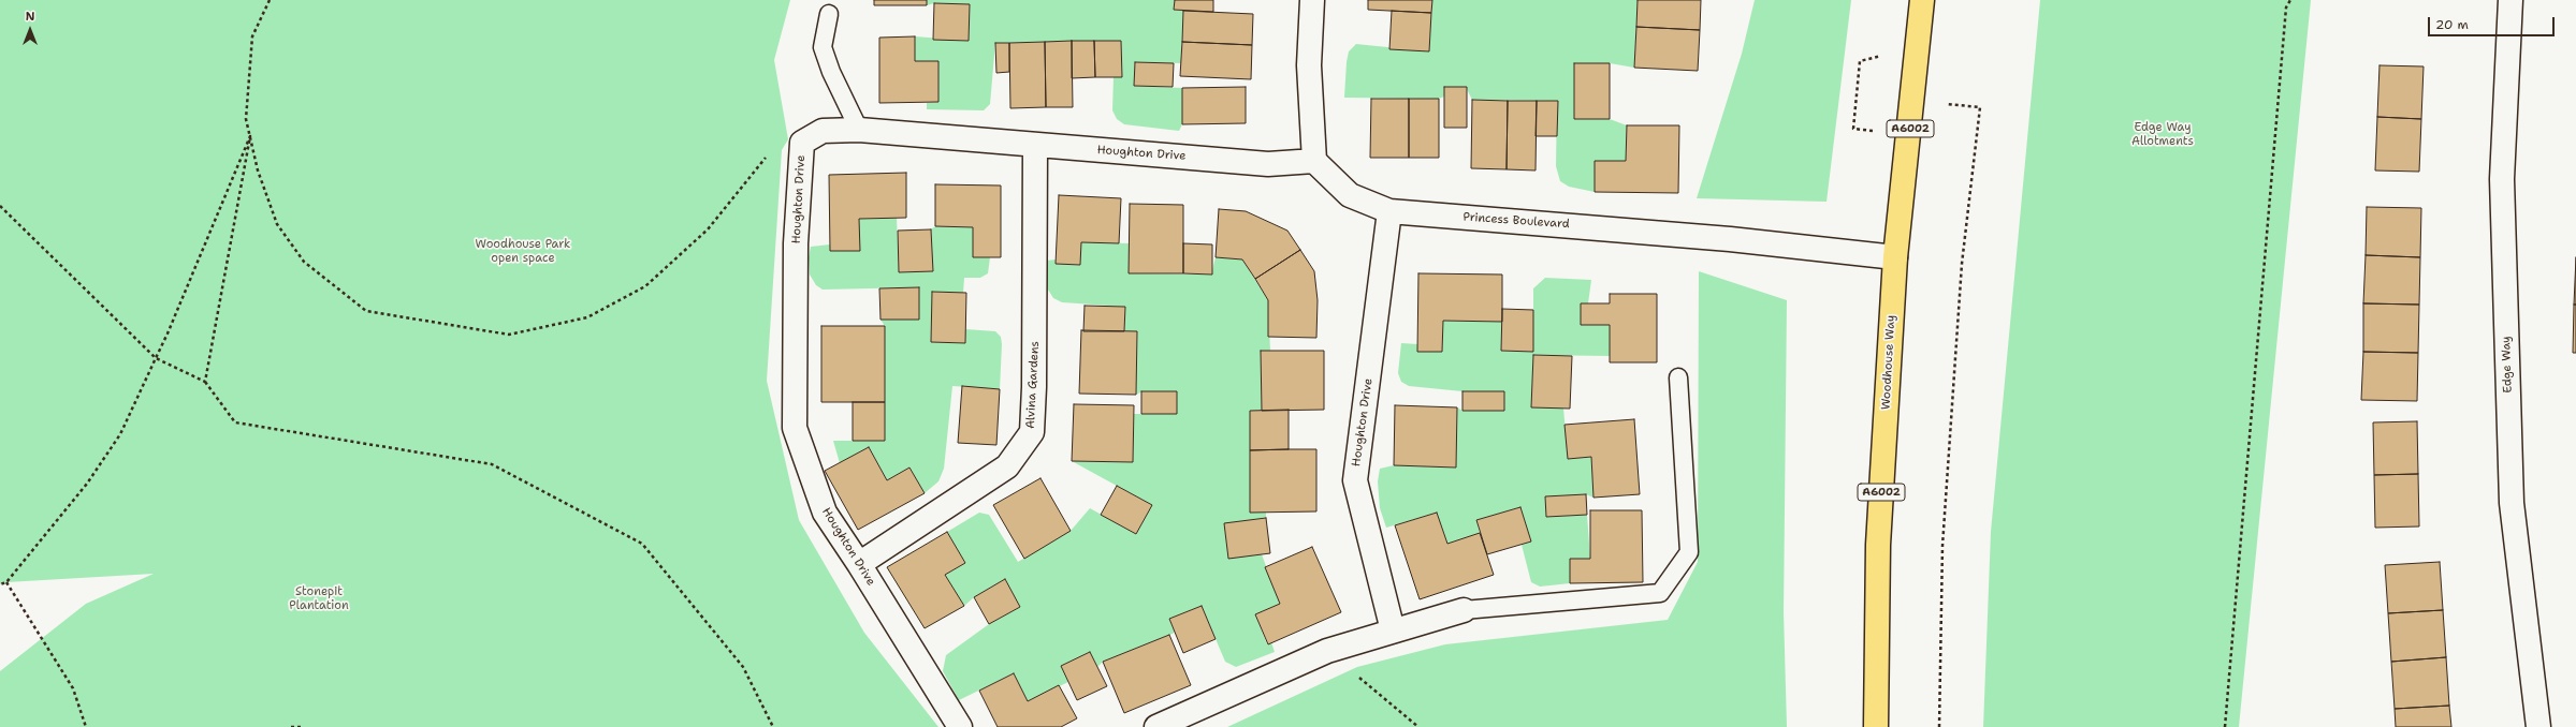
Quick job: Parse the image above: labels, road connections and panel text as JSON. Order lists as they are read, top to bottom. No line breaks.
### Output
{"streets":{"main road":["A6002","Woodhouse Way"],"street":["Houghton Drive","Princess Boulevard","Edge Way","Alvina Gardens"]},"crossings":[["Houghton Drive","Princess Boulevard"],["Houghton Drive","Alvina Gardens"],["Princess Boulevard","Woodhouse Way"]],"parks":["Edge Way Allotments","Woodhouse Park open space","Stonepit Plantation"],"scale_bar":"20 m","north":"top"}
